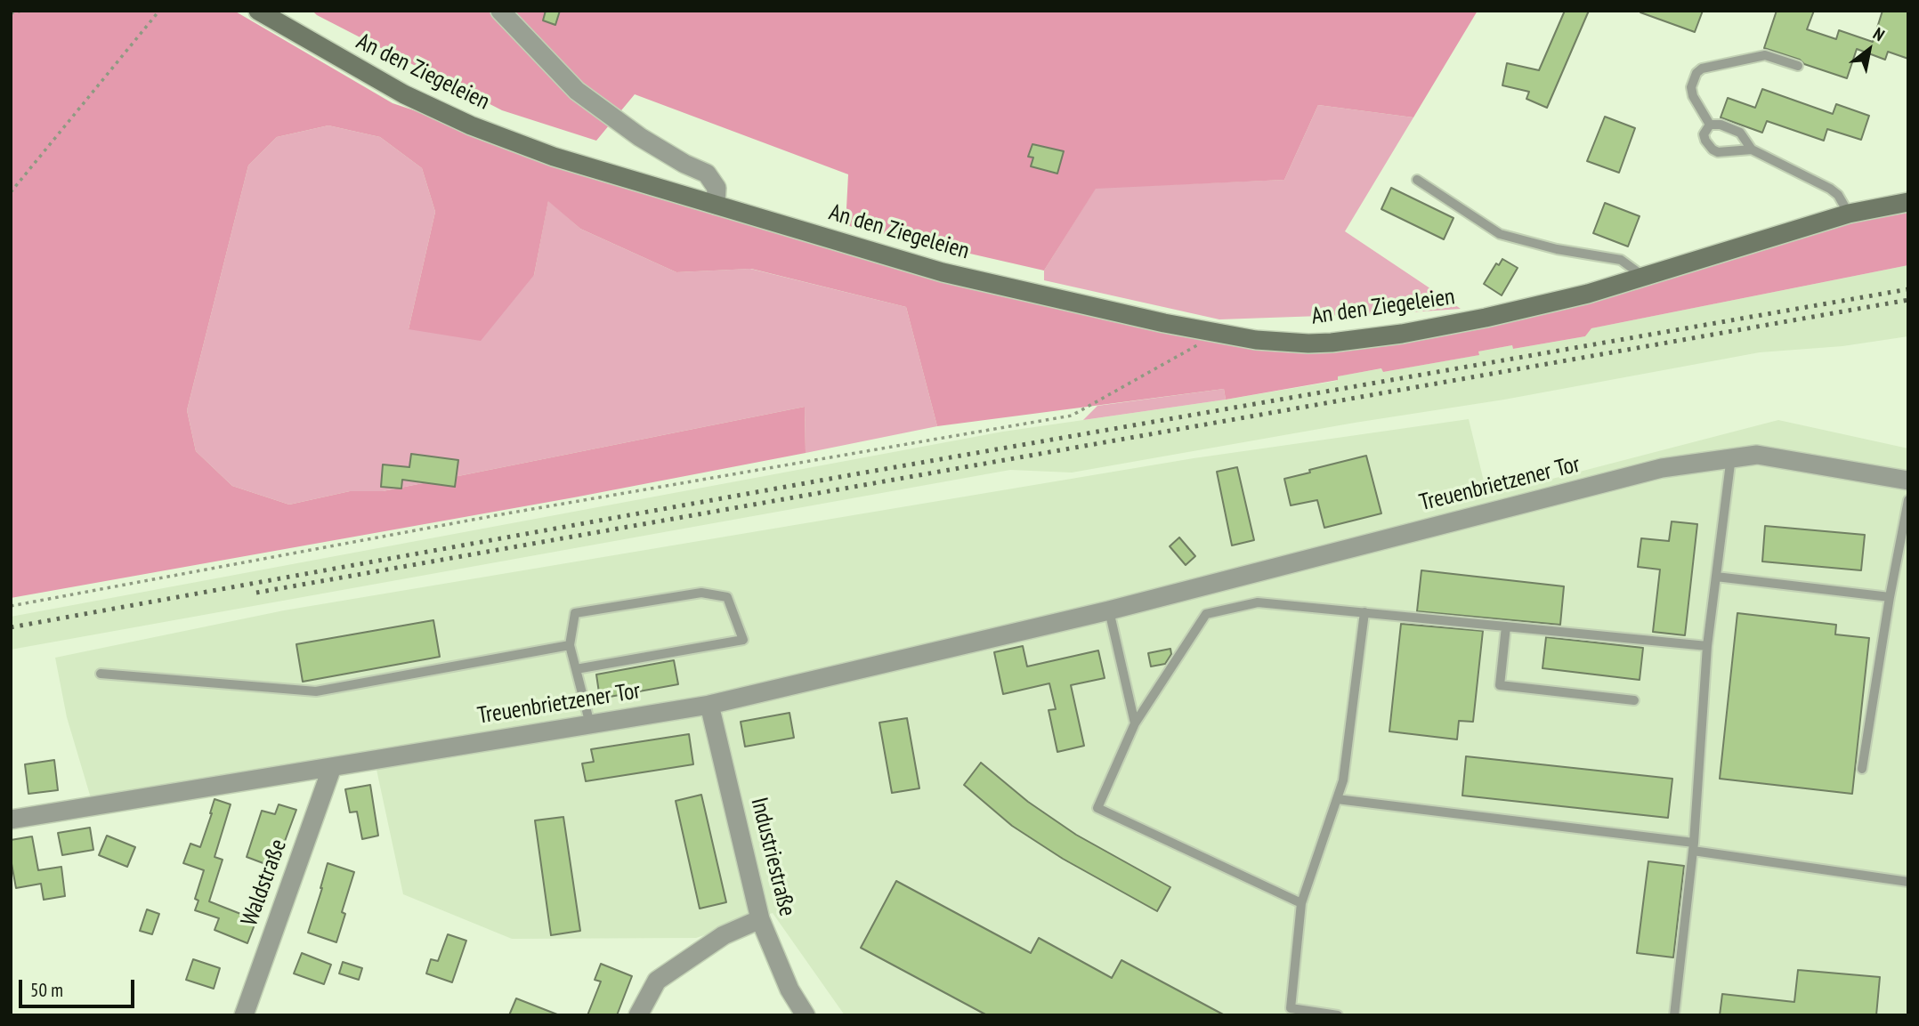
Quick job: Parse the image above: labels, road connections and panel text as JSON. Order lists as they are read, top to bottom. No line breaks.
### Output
{"streets":{"street":["An den Ziegeleien","Treuenbrietzener Tor","Industriestraße","Waldstraße"]},"crossings":[["Treuenbrietzener Tor","Industriestraße"],["Treuenbrietzener Tor","Waldstraße"]],"scale_bar":"50 m","north":"top right"}
